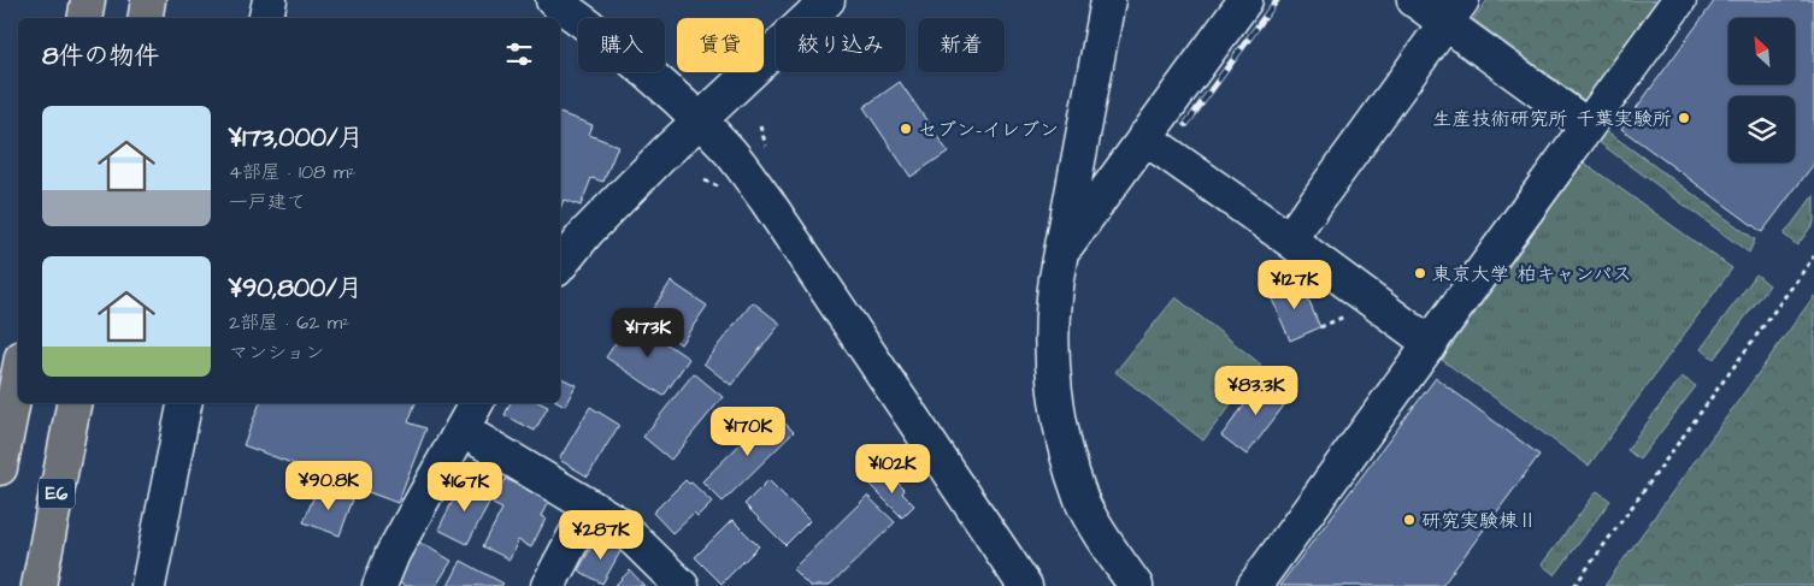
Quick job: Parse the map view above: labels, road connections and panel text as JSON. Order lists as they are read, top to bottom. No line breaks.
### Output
{"streets":{"highway":["E6"]},"places":["生産技術研究所 千葉実験所","セブン-イレブン","東京大学 柏キャンパス","研究実験棟Ⅱ"],"north":"top left","page":{"chip":["購入","賃貸","絞り込み","新着"],"heading":"8件の物件","list":[{"name":"¥173,000/月","note":"4部屋 · 108 m² · 一戸建て"},{"name":"¥90,800/月","note":"2部屋 · 62 m² · マンション"}],"price":["¥127K","¥173K","¥83.3K","¥170K","¥102K","¥90.8K","¥167K","¥287K"]}}
